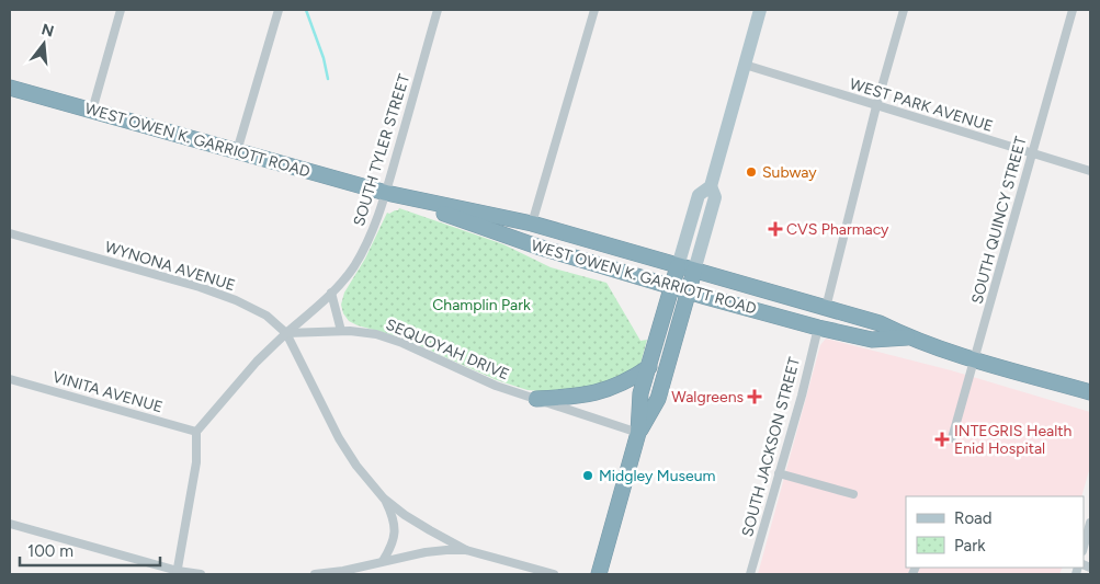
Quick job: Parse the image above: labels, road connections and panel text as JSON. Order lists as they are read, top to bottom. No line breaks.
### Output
{"streets":{"highway":["WEST OWEN K. GARRIOTT ROAD"],"street":["WEST PARK AVENUE","SOUTH TYLER STREET","SOUTH QUINCY STREET","WYNONA AVENUE","SEQUOYAH DRIVE","VINITA AVENUE","SOUTH JACKSON STREET"]},"crossings":[["WEST PARK AVENUE","SOUTH QUINCY STREET"],["WEST OWEN K. GARRIOTT ROAD","SOUTH TYLER STREET"],["WEST OWEN K. GARRIOTT ROAD","SOUTH QUINCY STREET"],["WEST OWEN K. GARRIOTT ROAD","SOUTH JACKSON STREET"],["SOUTH TYLER STREET","WYNONA AVENUE"],["SOUTH TYLER STREET","SEQUOYAH DRIVE"],["WYNONA AVENUE","SEQUOYAH DRIVE"]],"parks":["Champlin Park"],"places":{"other":["Subway","Midgley Museum"],"health":["CVS Pharmacy","Walgreens","INTEGRIS Health Enid Hospital"]},"legend":["Road","Park"],"scale_bar":"100 m","north":"top"}
